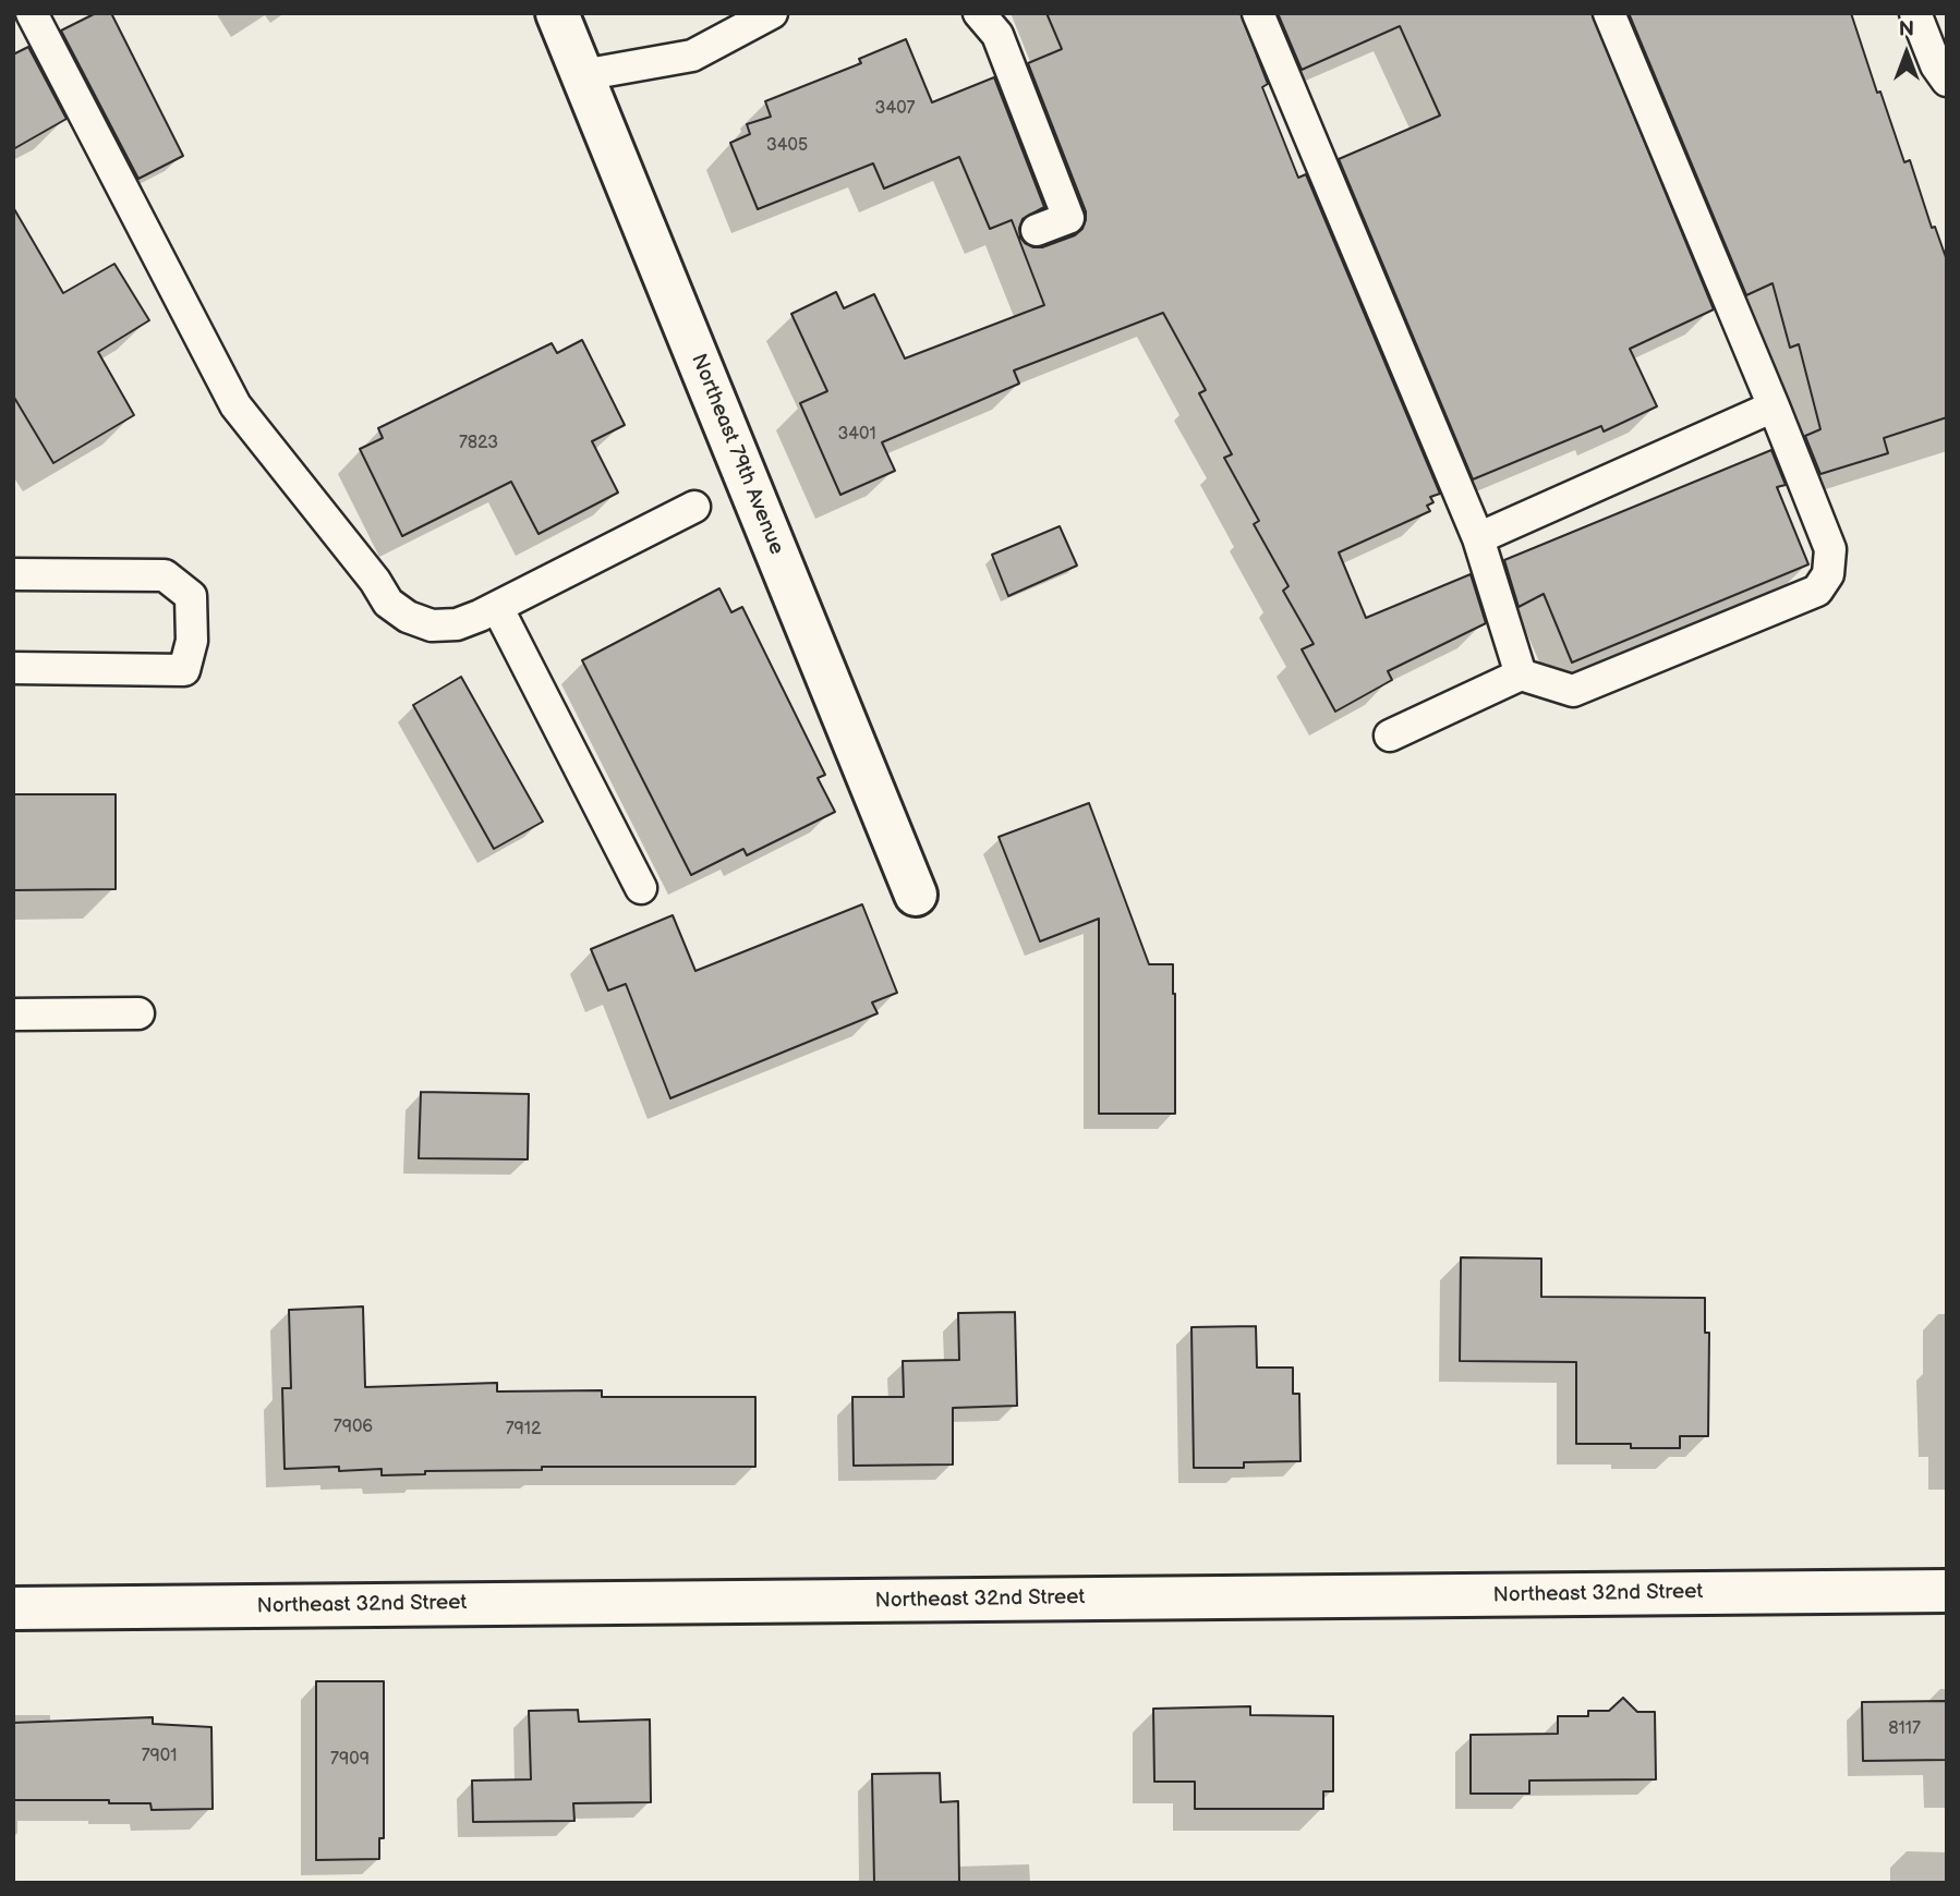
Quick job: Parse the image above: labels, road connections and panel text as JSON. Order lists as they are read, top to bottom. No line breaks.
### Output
{"streets":{"street":["Northeast 79th Avenue","Northeast 32nd Street"]},"house_numbers":["3407","3405","3401","7823","7906","7912","8117","7901","7909"],"north":"top"}
